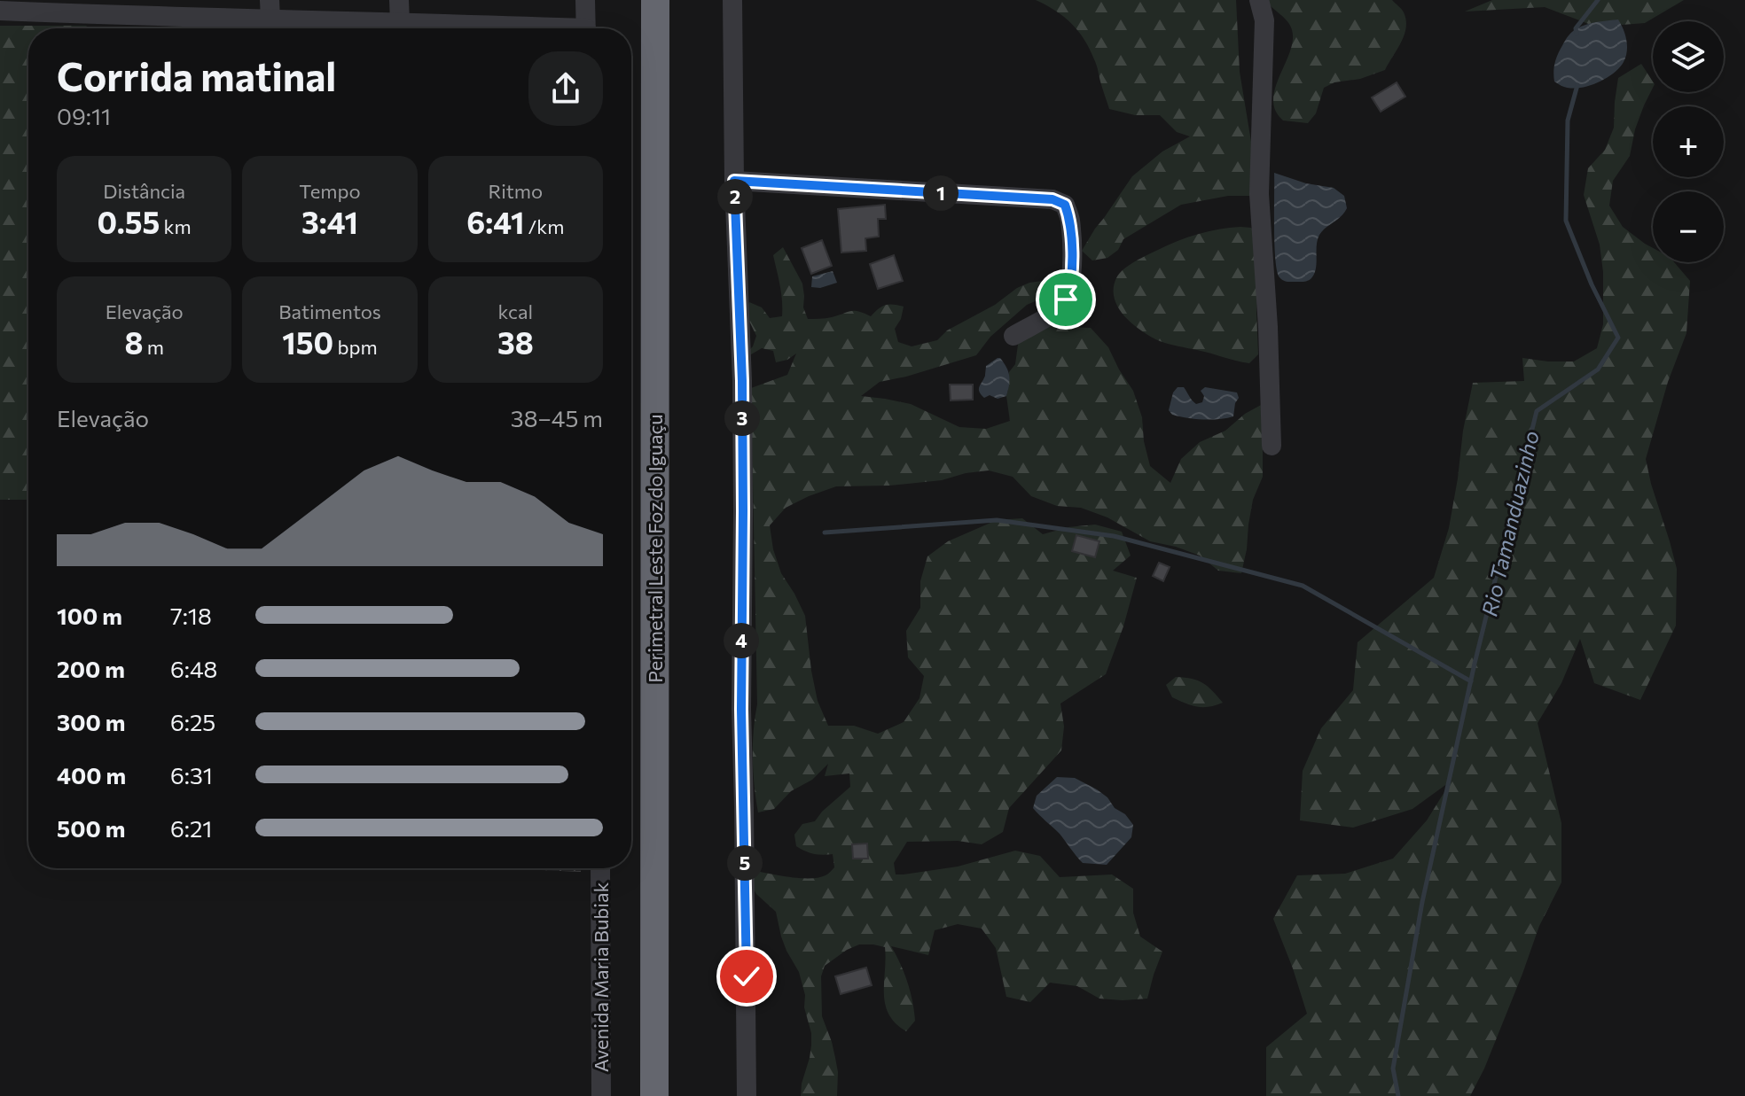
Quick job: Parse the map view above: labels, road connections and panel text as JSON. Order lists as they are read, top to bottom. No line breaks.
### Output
{"streets":{"highway":["Perimetral Leste Foz do Iguaçu"],"street":["Avenida Maria Bubiak"]},"water":["Rio Tamanduazinho"],"page":{"map_buttons":["+","−"],"heading":["Corrida matinal","09:11"],"stats":[["Distância","0.55 km"],["Tempo","3:41"],["Ritmo","6:41 /km"],["Elevação","8 m"],["Batimentos","150 bpm"],["kcal","38"]],"pins":["1","2","3","4","5"],"chart":["Elevação","38–45 m"],"list":[{"name":"100 m","note":"7:18"},{"name":"200 m","note":"6:48"},{"name":"300 m","note":"6:25"},{"name":"400 m","note":"6:31"},{"name":"500 m","note":"6:21"}]}}
